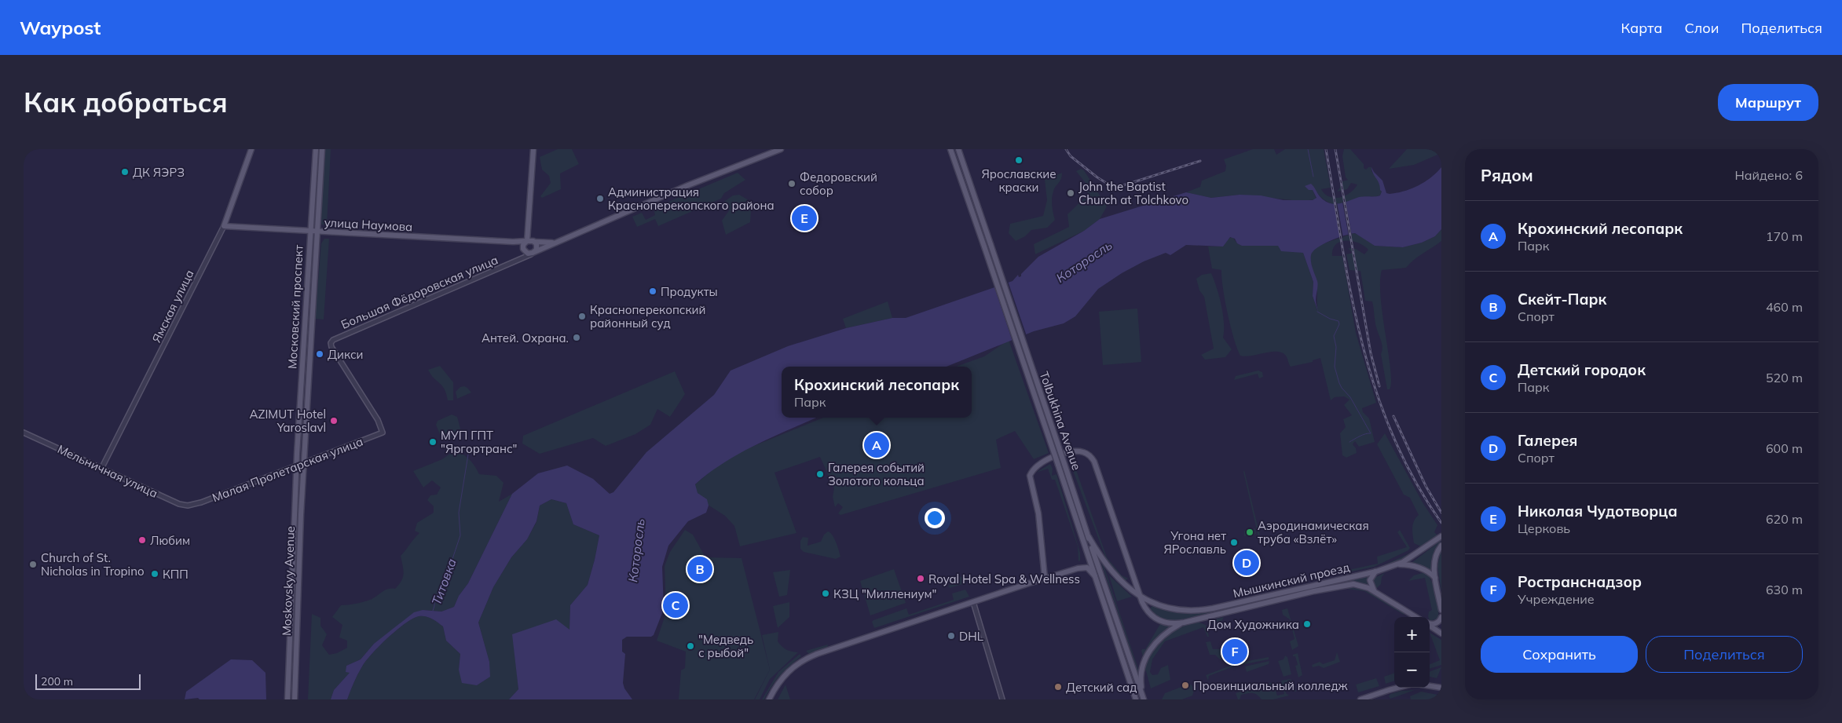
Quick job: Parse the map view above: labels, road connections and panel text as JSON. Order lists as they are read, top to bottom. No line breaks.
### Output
{"streets":{"main road":["улица Наумова","Большая Фёдоровская улица","Ямская улица","Московский проспект","Tolbukhina Avenue","Мышкинский проезд","Moskovskyy Avenue"],"street":["Малая Пролетарская улица","Мельничная улица"]},"crossings":[["улица Наумова","Большая Фёдоровская улица"],["улица Наумова","Ямская улица"],["улица Наумова","Московский проспект"],["Большая Фёдоровская улица","Малая Пролетарская улица"],["Ямская улица","Мельничная улица"],["Московский проспект","Малая Пролетарская улица"],["Московский проспект","Moskovskyy Avenue"],["Tolbukhina Avenue","Мышкинский проезд"],["Малая Пролетарская улица","Мельничная улица"],["Малая Пролетарская улица","Moskovskyy Avenue"]],"water":["Которосль","Титовка"],"places":["Ярославские краски","ДК ЯЭРЗ","Федоровский собор","John the Baptist Church at Tolchkovo","Администрация Красноперекопского района","Продукты","Красноперекопский районный суд","Антей. Охрана.","Дикси","AZIMUT Hotel Yaroslavl","МУП ГПТ \"Яргортранс\"","Галерея событий Золотого кольца","Аэродинамическая труба «Взлёт»","Любим","Угона нет ЯРославль","Church of St. Nicholas in Tropino","КПП","Royal Hotel Spa & Wеllness","КЗЦ \"Миллениум\"","Дом Художника","DHL","\"Медведь с рыбой\"","Провинциальный колледж","Детский сад"],"scale_bar":"200 m","page":{"header":"Waypost","nav":["Карта","Слои","Поделиться"],"buttons":["Маршрут",["Сохранить","Поделиться"]],"title":"Как добраться","heading":["Рядом","Найдено: 6"],"list":[{"mark":"A","name":"Крохинский лесопарк","note":"Парк","value":"170 m"},{"mark":"B","name":"Скейт-Парк","note":"Спорт","value":"460 m"},{"mark":"C","name":"Детский городок","note":"Парк","value":"520 m"},{"mark":"D","name":"Галерея","note":"Спорт","value":"600 m"},{"mark":"E","name":"Николая Чудотворца","note":"Церковь","value":"620 m"},{"mark":"F","name":"Ространснадзор","note":"Учреждение","value":"630 m"}],"pins":["E","A","D","B","C","F"],"popup":["Крохинский лесопарк","Парк"],"map_buttons":["+","−"],"scale":"200 m"}}
